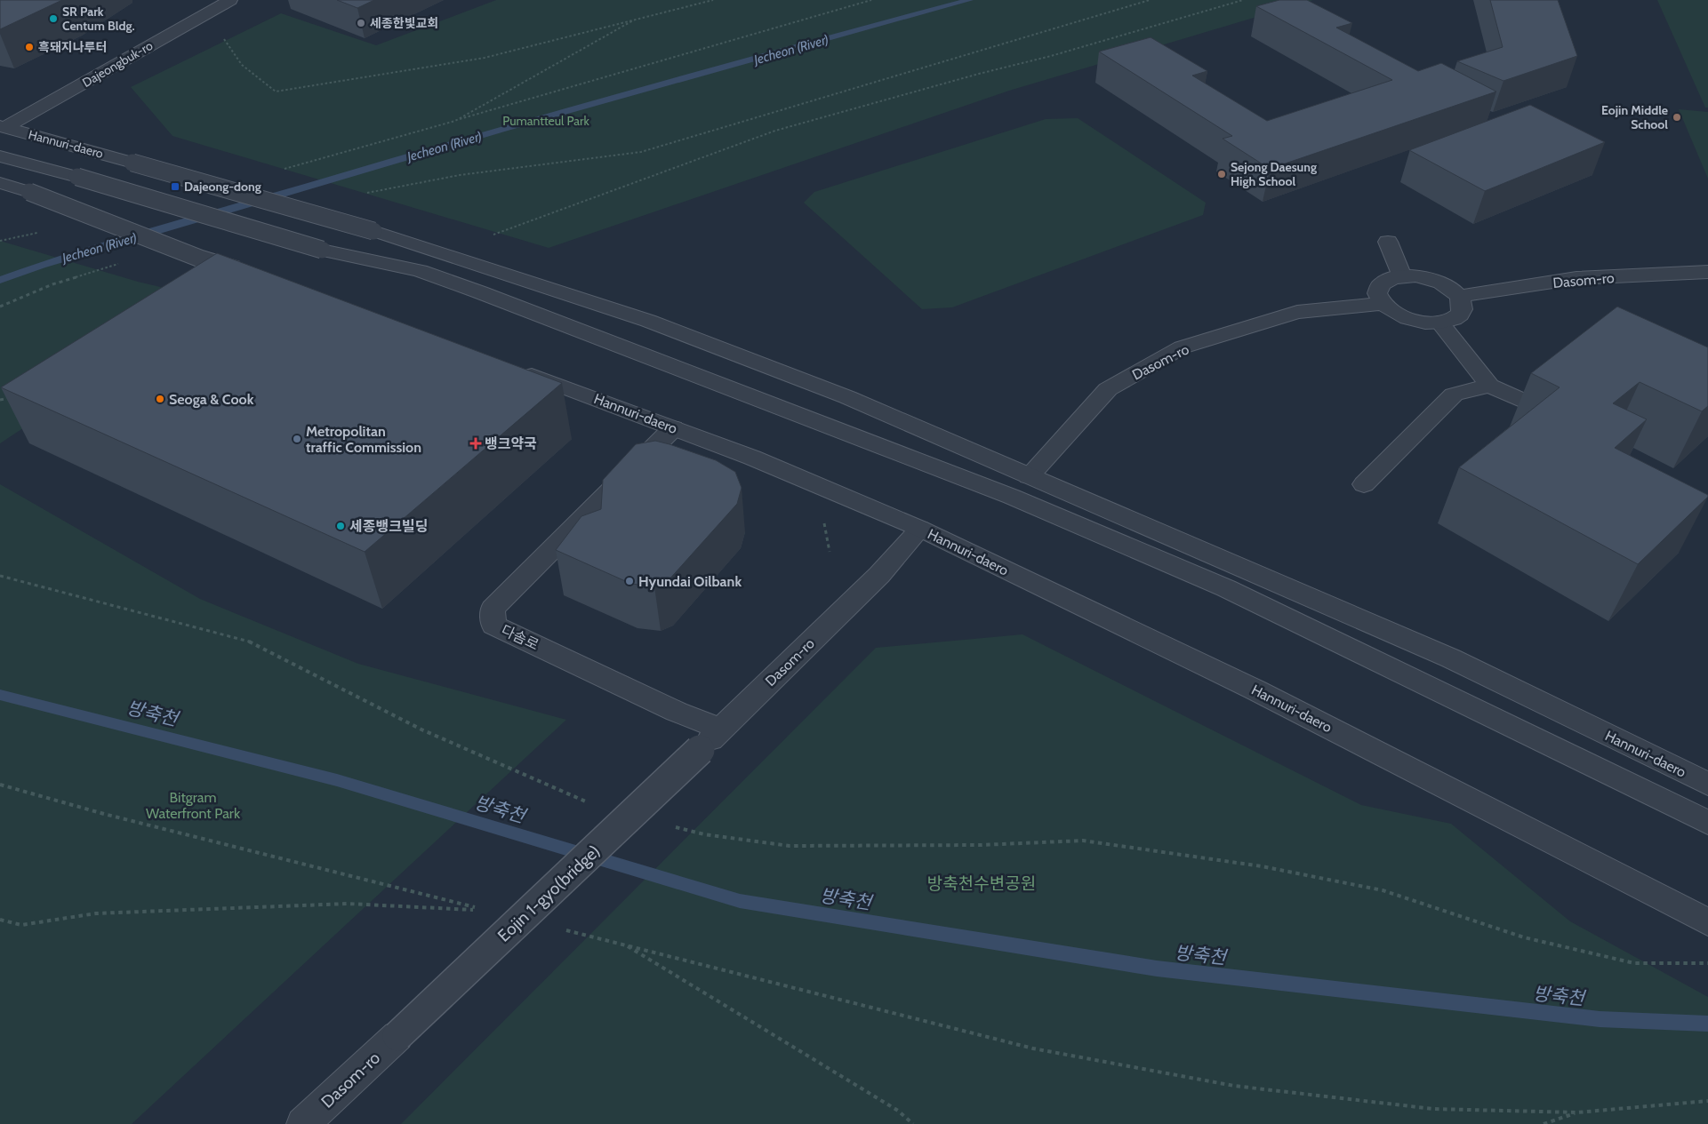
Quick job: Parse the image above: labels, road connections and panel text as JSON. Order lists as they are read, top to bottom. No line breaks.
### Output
{"streets":{"street":["Dajeongbuk-ro","Hannuri-daero","Dasom-ro","다솜로","Eojin 1-gyo(bridge)"]},"crossings":[["Dajeongbuk-ro","Hannuri-daero"],["Hannuri-daero","Dasom-ro"],["Hannuri-daero","다솜로"],["Dasom-ro","다솜로"],["Dasom-ro","Eojin 1-gyo(bridge)"]],"water":["Jecheon (River)","방축천"],"parks":["Pumantteul Park","Bitgram Waterfront Park","방축천수변공원"],"places":{"other":["SR Park Centum Bldg.","세종한빛교회","흑돼지나루터","Eojin Middle School","Sejong Daesung High School","Seoga & Cook","Metropolitan traffic Commission","세종뱅크빌딩","Hyundai Oilbank"],"transit":["Dajeong-dong"],"health":["뱅크약국"]}}
